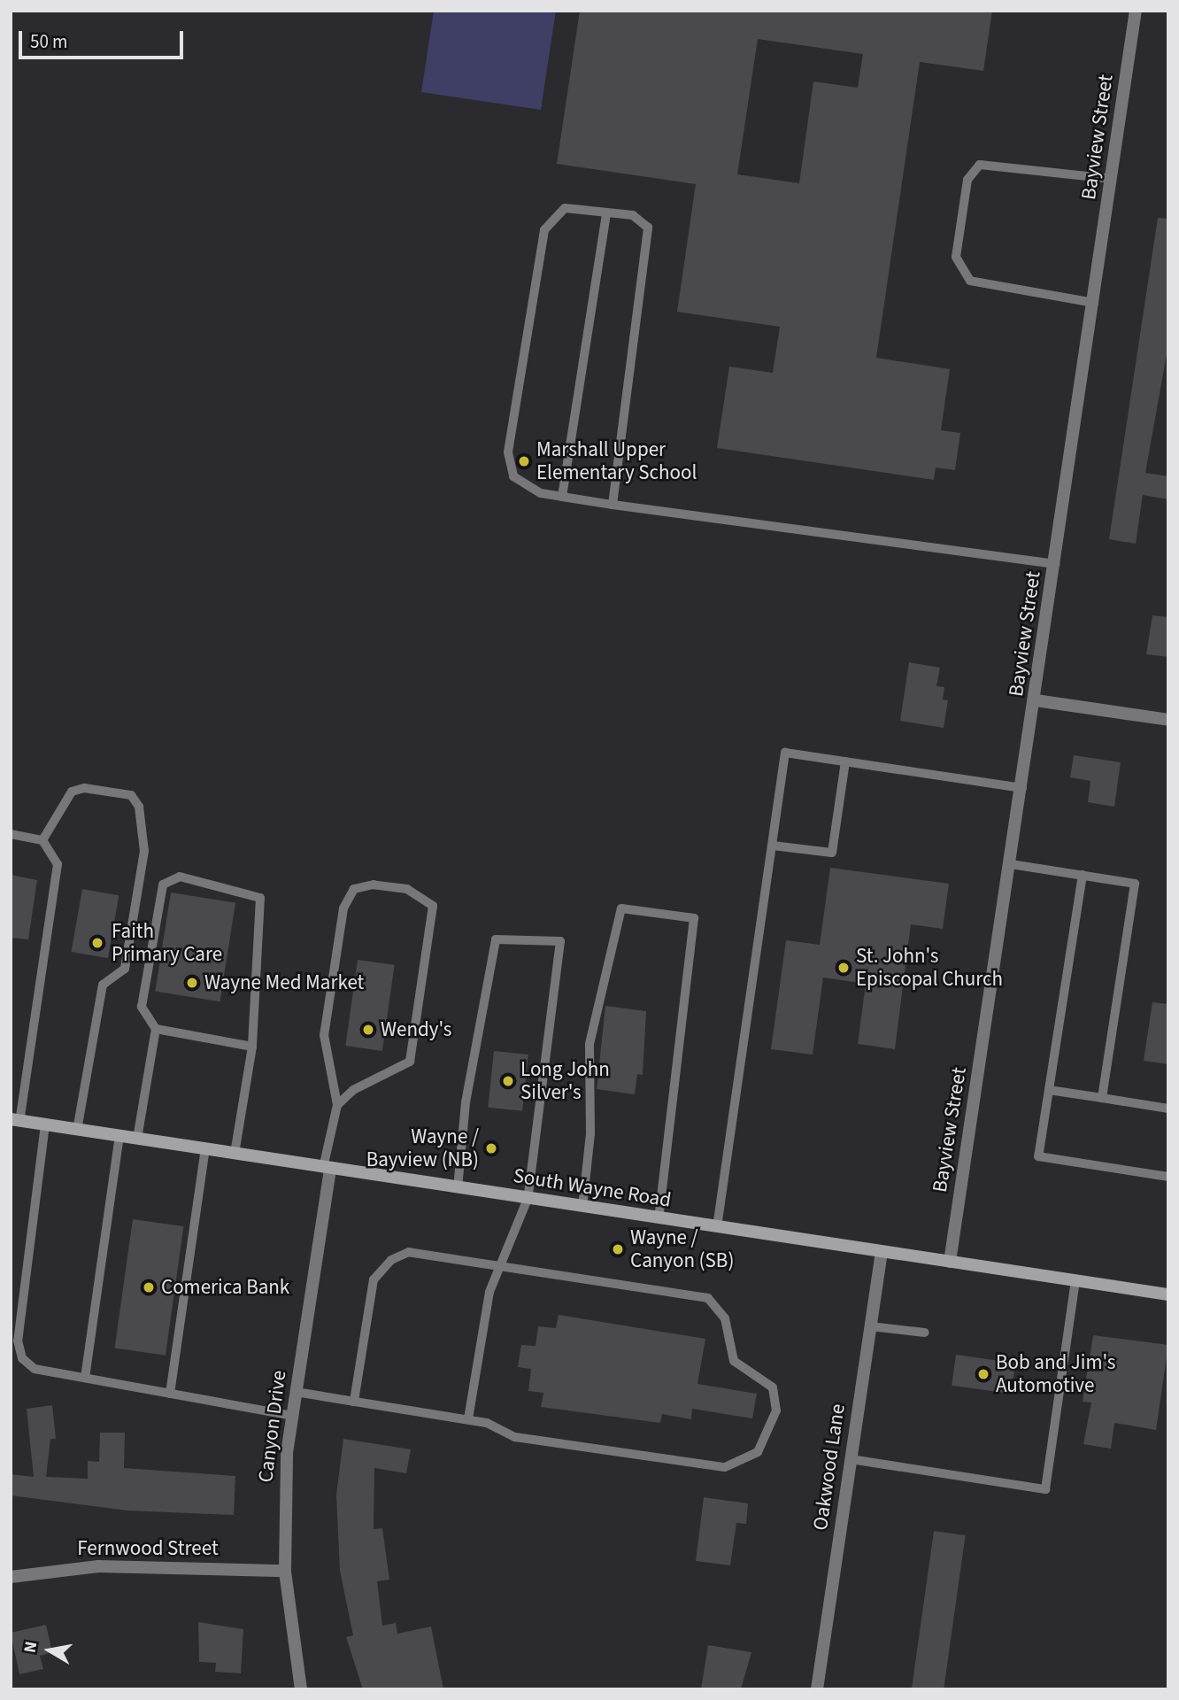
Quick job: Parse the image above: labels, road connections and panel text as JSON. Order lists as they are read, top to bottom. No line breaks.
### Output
{"streets":{"main road":["South Wayne Road"],"street":["Bayview Street","Canyon Drive","Oakwood Lane","Fernwood Street"]},"crossings":[["Bayview Street","South Wayne Road"],["South Wayne Road","Canyon Drive"],["South Wayne Road","Oakwood Lane"],["Canyon Drive","Fernwood Street"]],"places":["Marshall Upper Elementary School","Faith Primary Care","St. John's Episcopal Church","Wayne Med Market","Wendy's","Long John Silver's","Wayne / Bayview (NB)","Wayne / Canyon (SB)","Comerica Bank","Bob and Jim's Automotive"],"scale_bar":"50 m","north":"left"}
